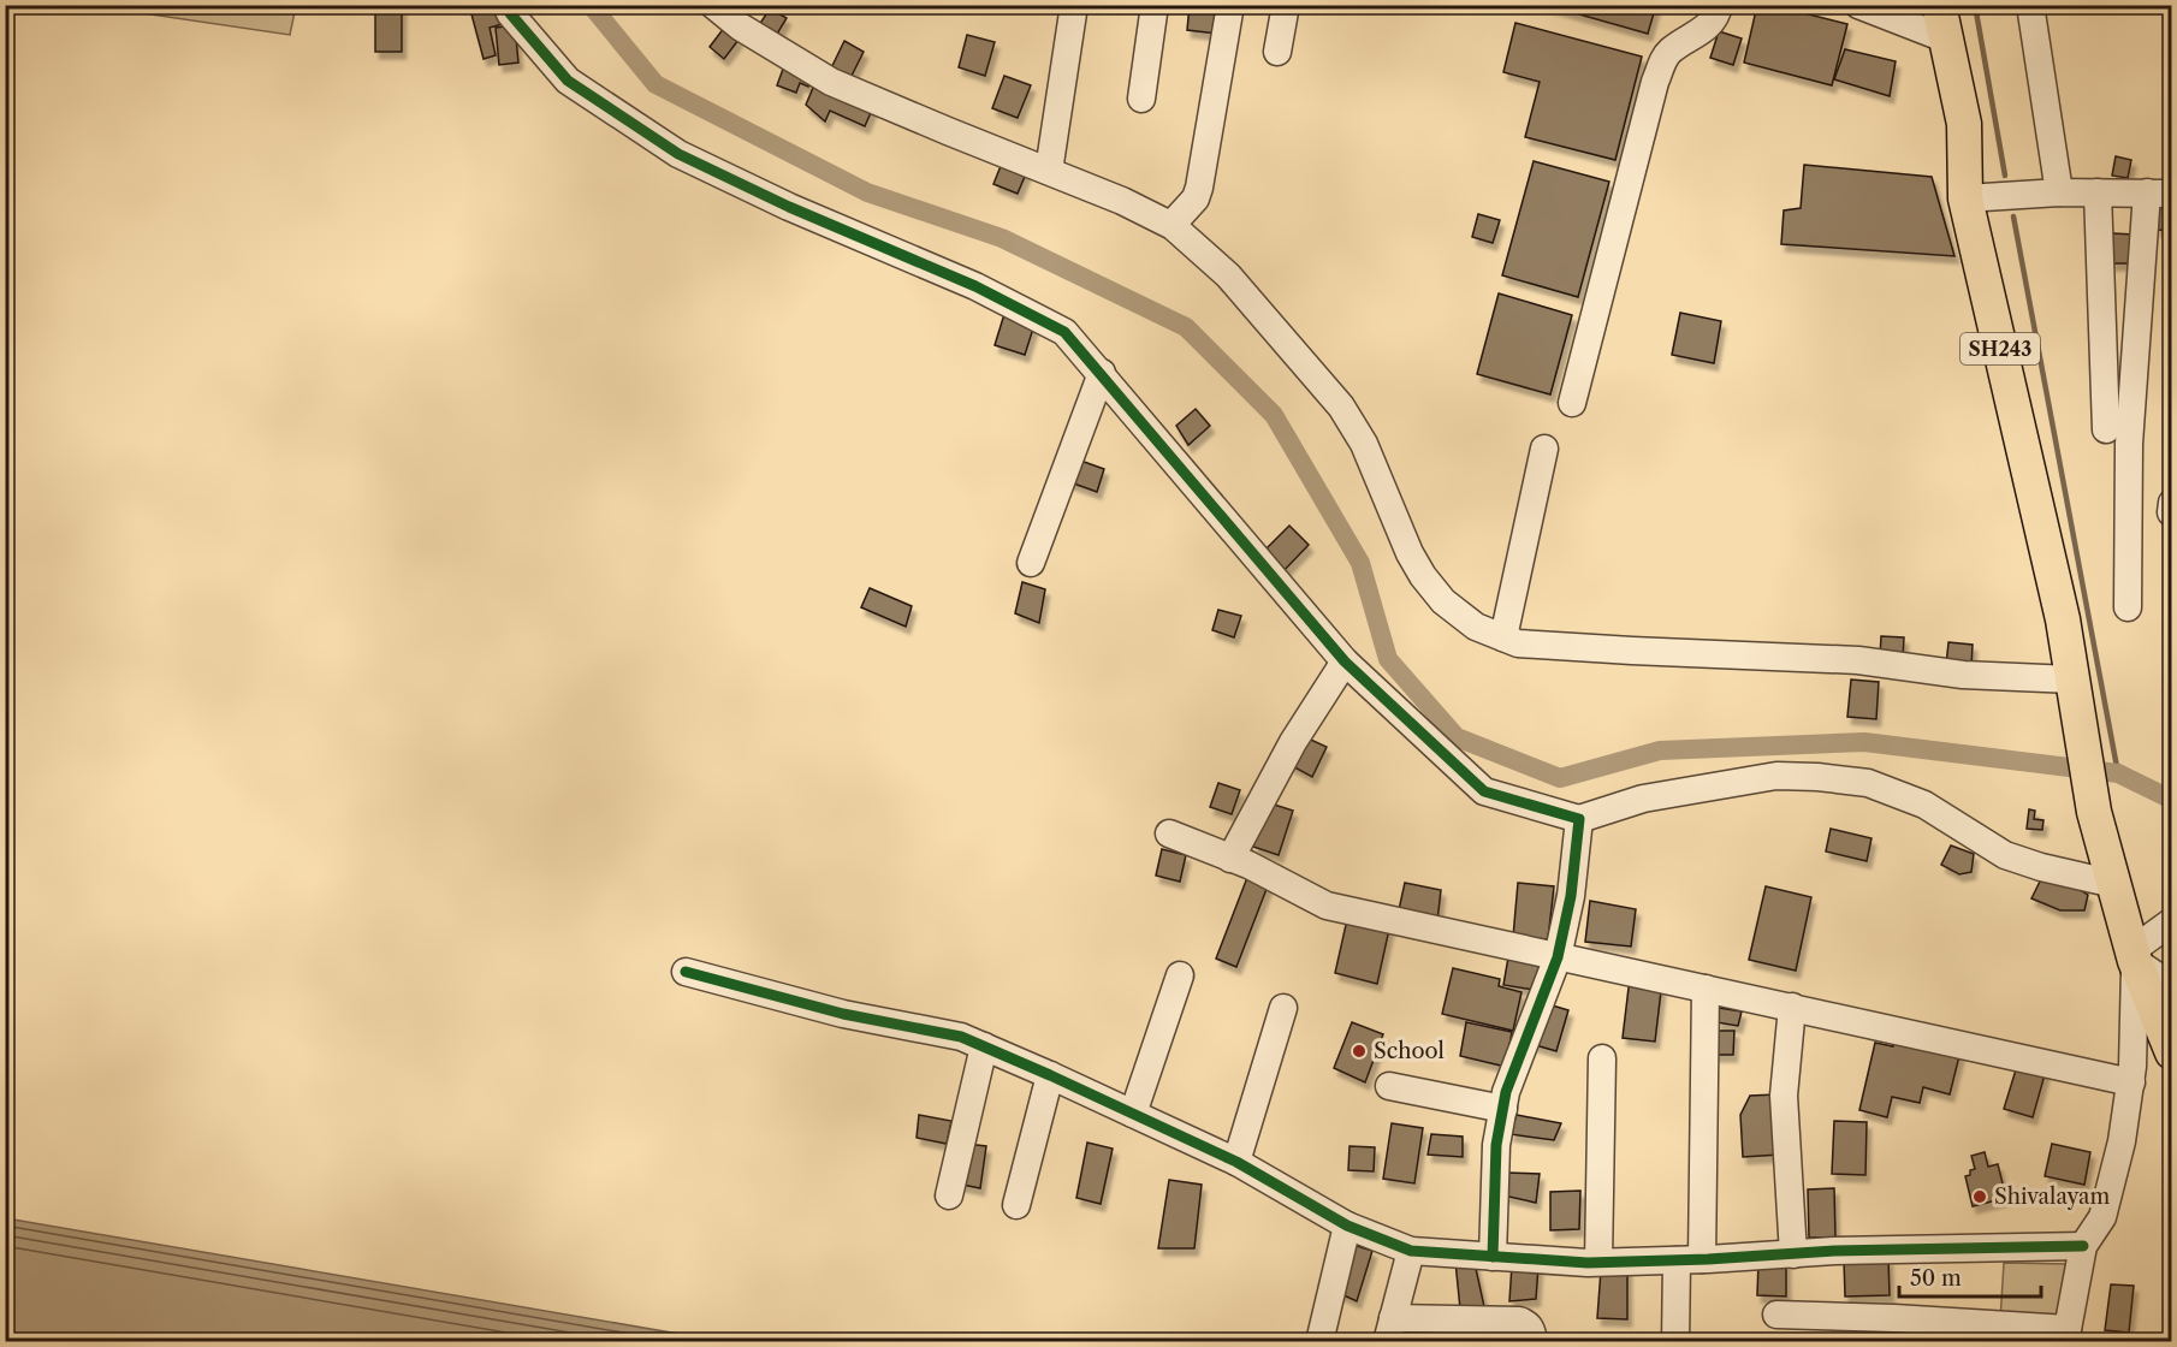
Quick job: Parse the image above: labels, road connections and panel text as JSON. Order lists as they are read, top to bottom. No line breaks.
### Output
{"streets":{"main road":["SH243"]},"places":["School","Shivalayam"],"scale_bar":"50 m"}
